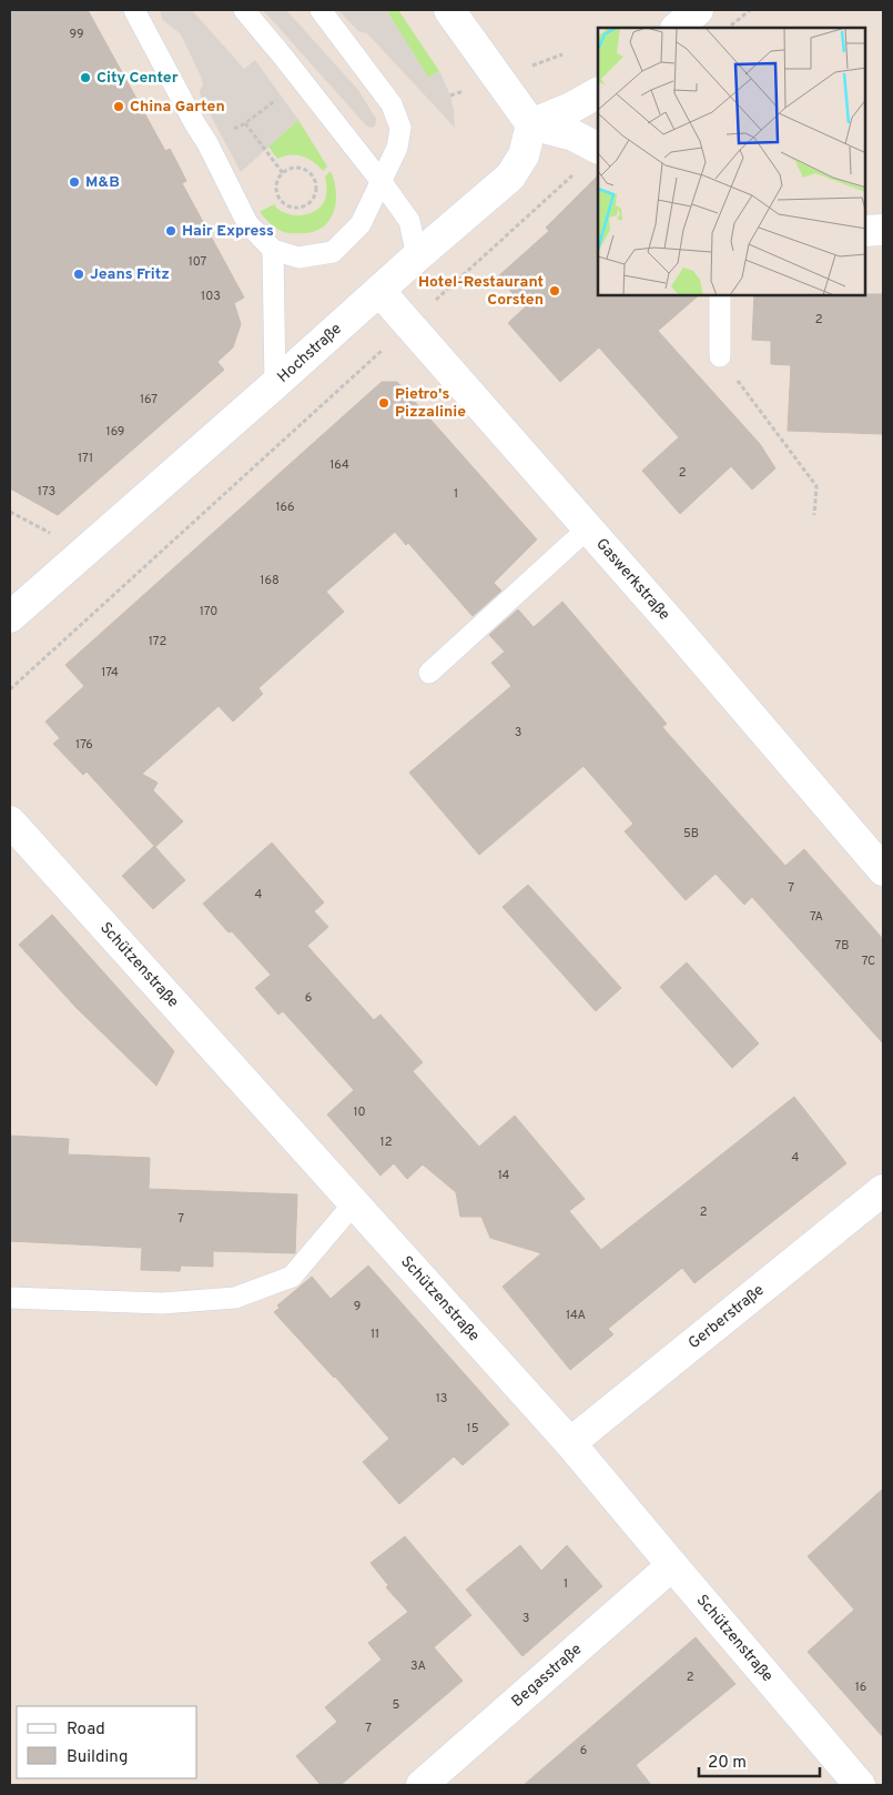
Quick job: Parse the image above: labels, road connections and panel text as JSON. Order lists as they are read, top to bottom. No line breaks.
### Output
{"streets":{"street":["Hochstraße","Gaswerkstraße","Schützenstraße","Gerberstraße","Begasstraße"]},"crossings":[["Hochstraße","Gaswerkstraße"],["Schützenstraße","Gerberstraße"],["Schützenstraße","Begasstraße"]],"places":["City Center","China Garten","M&B","Hair Express","Jeans Fritz","Hotel-Restaurant Corsten","Pietro's Pizzalinie"],"house_numbers":["99","107","103","2","167","169","171","164","2","173","1","166","168","170","172","174","3","176","5B","7","4","7A","7B","7C","6","10","12","4","14","2","7","9","14A","11","13","15","1","3","3A","2","16","5","7","6"],"legend":["Road","Building"],"scale_bar":"20 m"}
